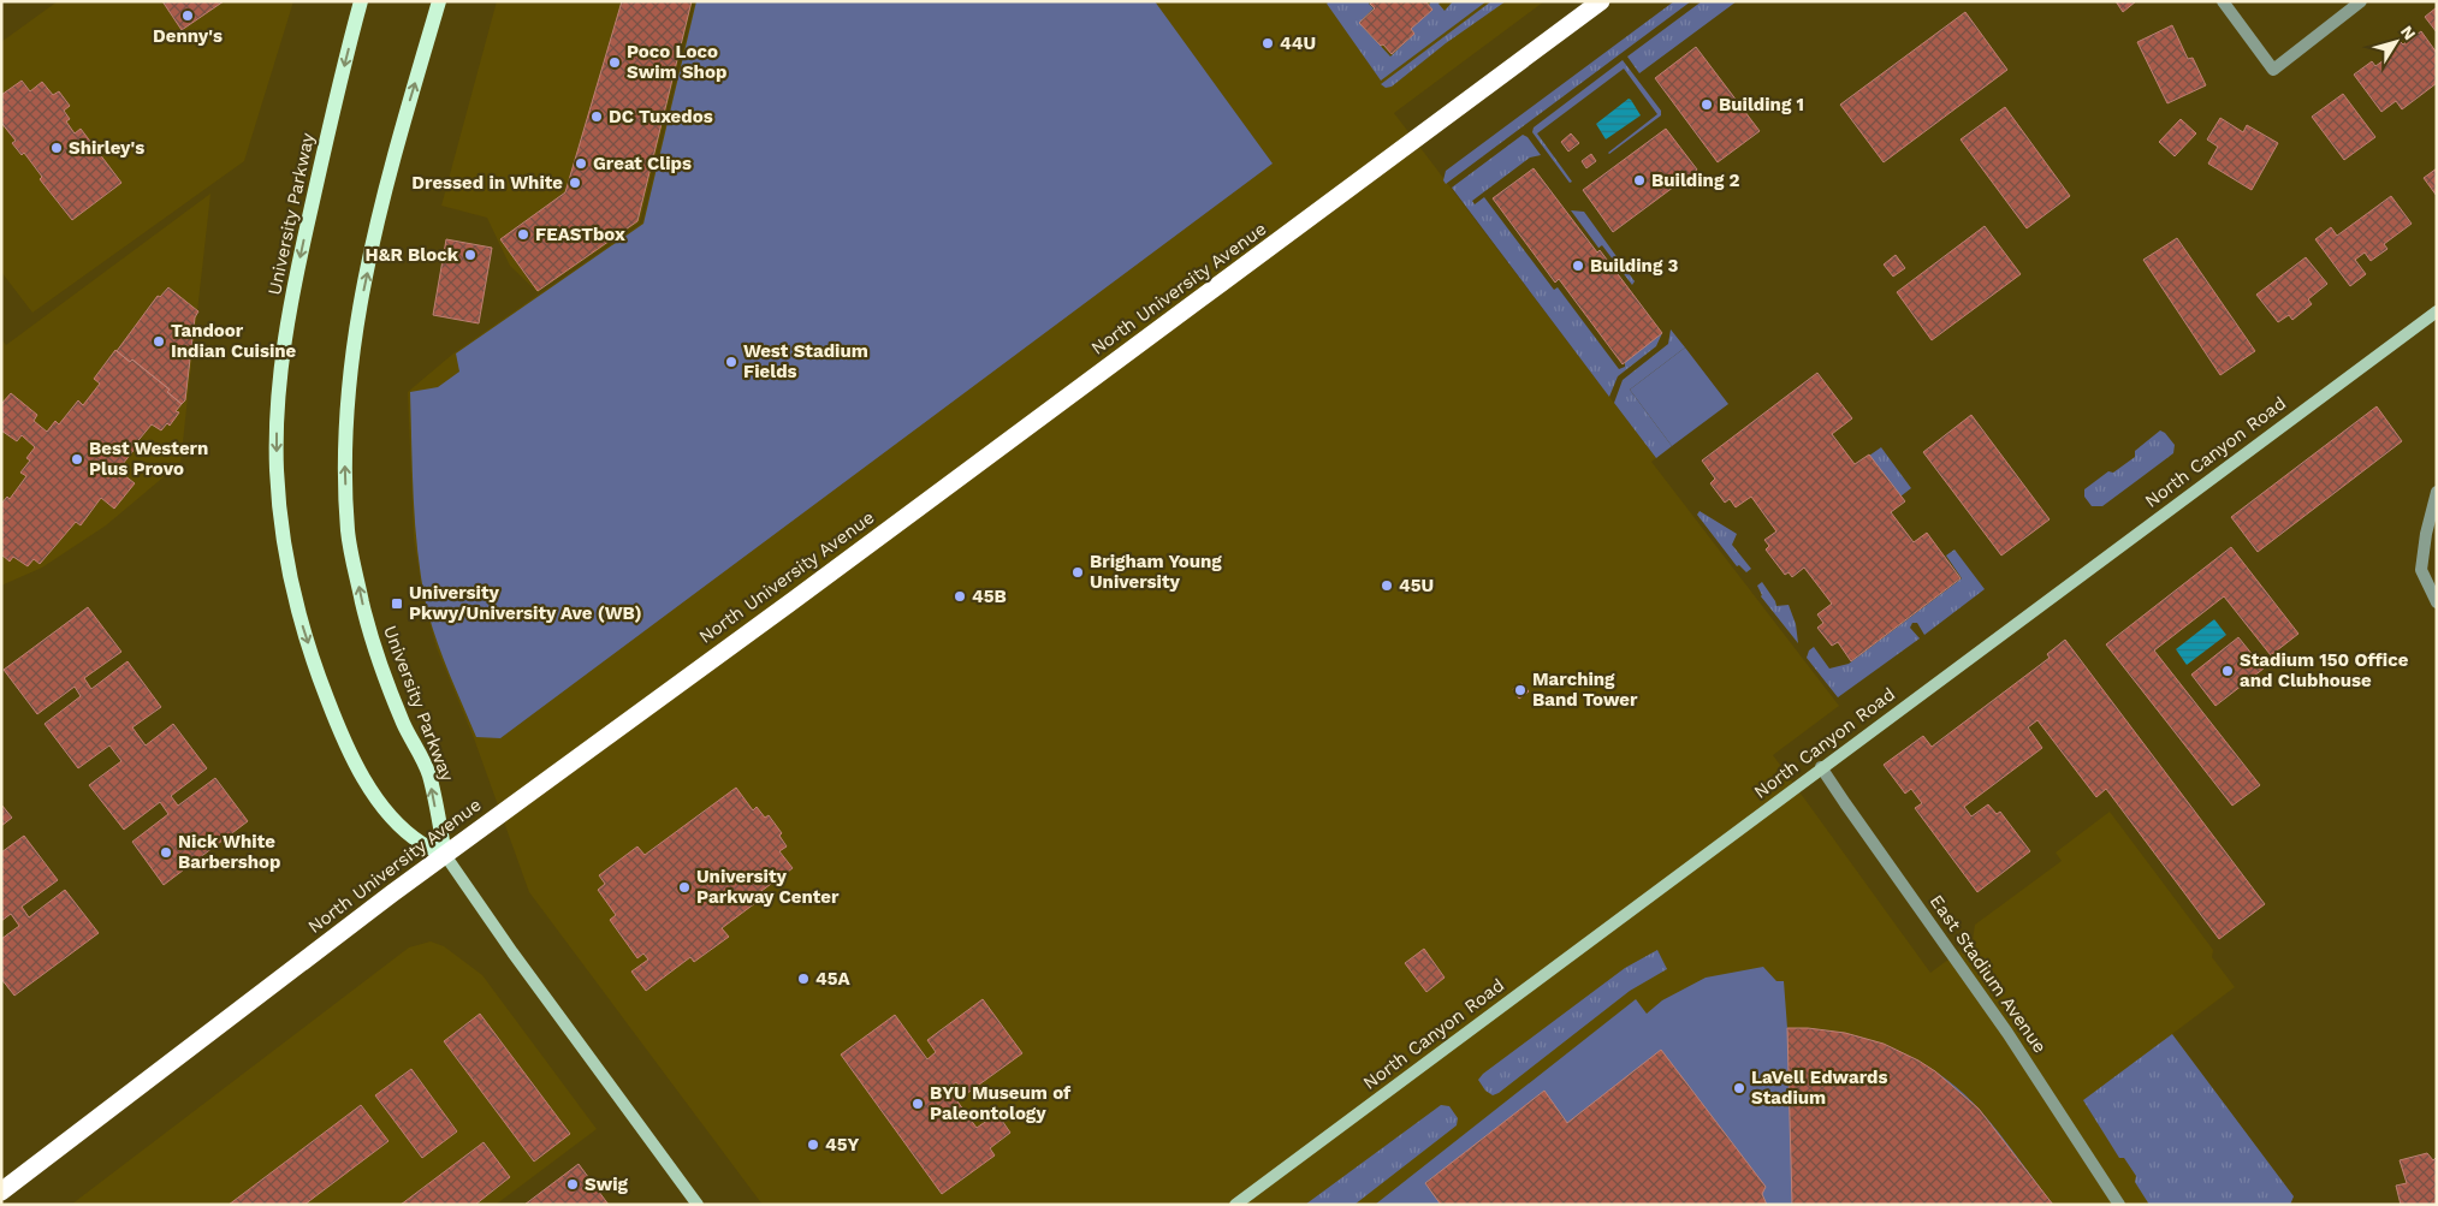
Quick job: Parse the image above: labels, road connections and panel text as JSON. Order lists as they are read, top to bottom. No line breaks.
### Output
{"streets":{"highway":["North University Avenue"],"main road":["University Parkway","North Canyon Road"],"street":["East Stadium Avenue"]},"crossings":[["University Parkway","North University Avenue"],["North Canyon Road","East Stadium Avenue"]],"places":{"other":["Denny's","44U","Poco Loco Swim Shop","Building 1","DC Tuxedos","Shirley's","Great Clips","Building 2","Dressed in White","FEASTbox","H&R Block","Building 3","Tandoor Indian Cuisine","West Stadium Fields","Best Western Plus Provo","Brigham Young University","45U","45B","Stadium 150 Office and Clubhouse","Marching Band Tower","Nick White Barbershop","University Parkway Center","45A","LaVell Edwards Stadium","BYU Museum of Paleontology","45Y","Swig"],"transit":["University Pkwy/University Ave (WB)"]},"north":"top right"}
